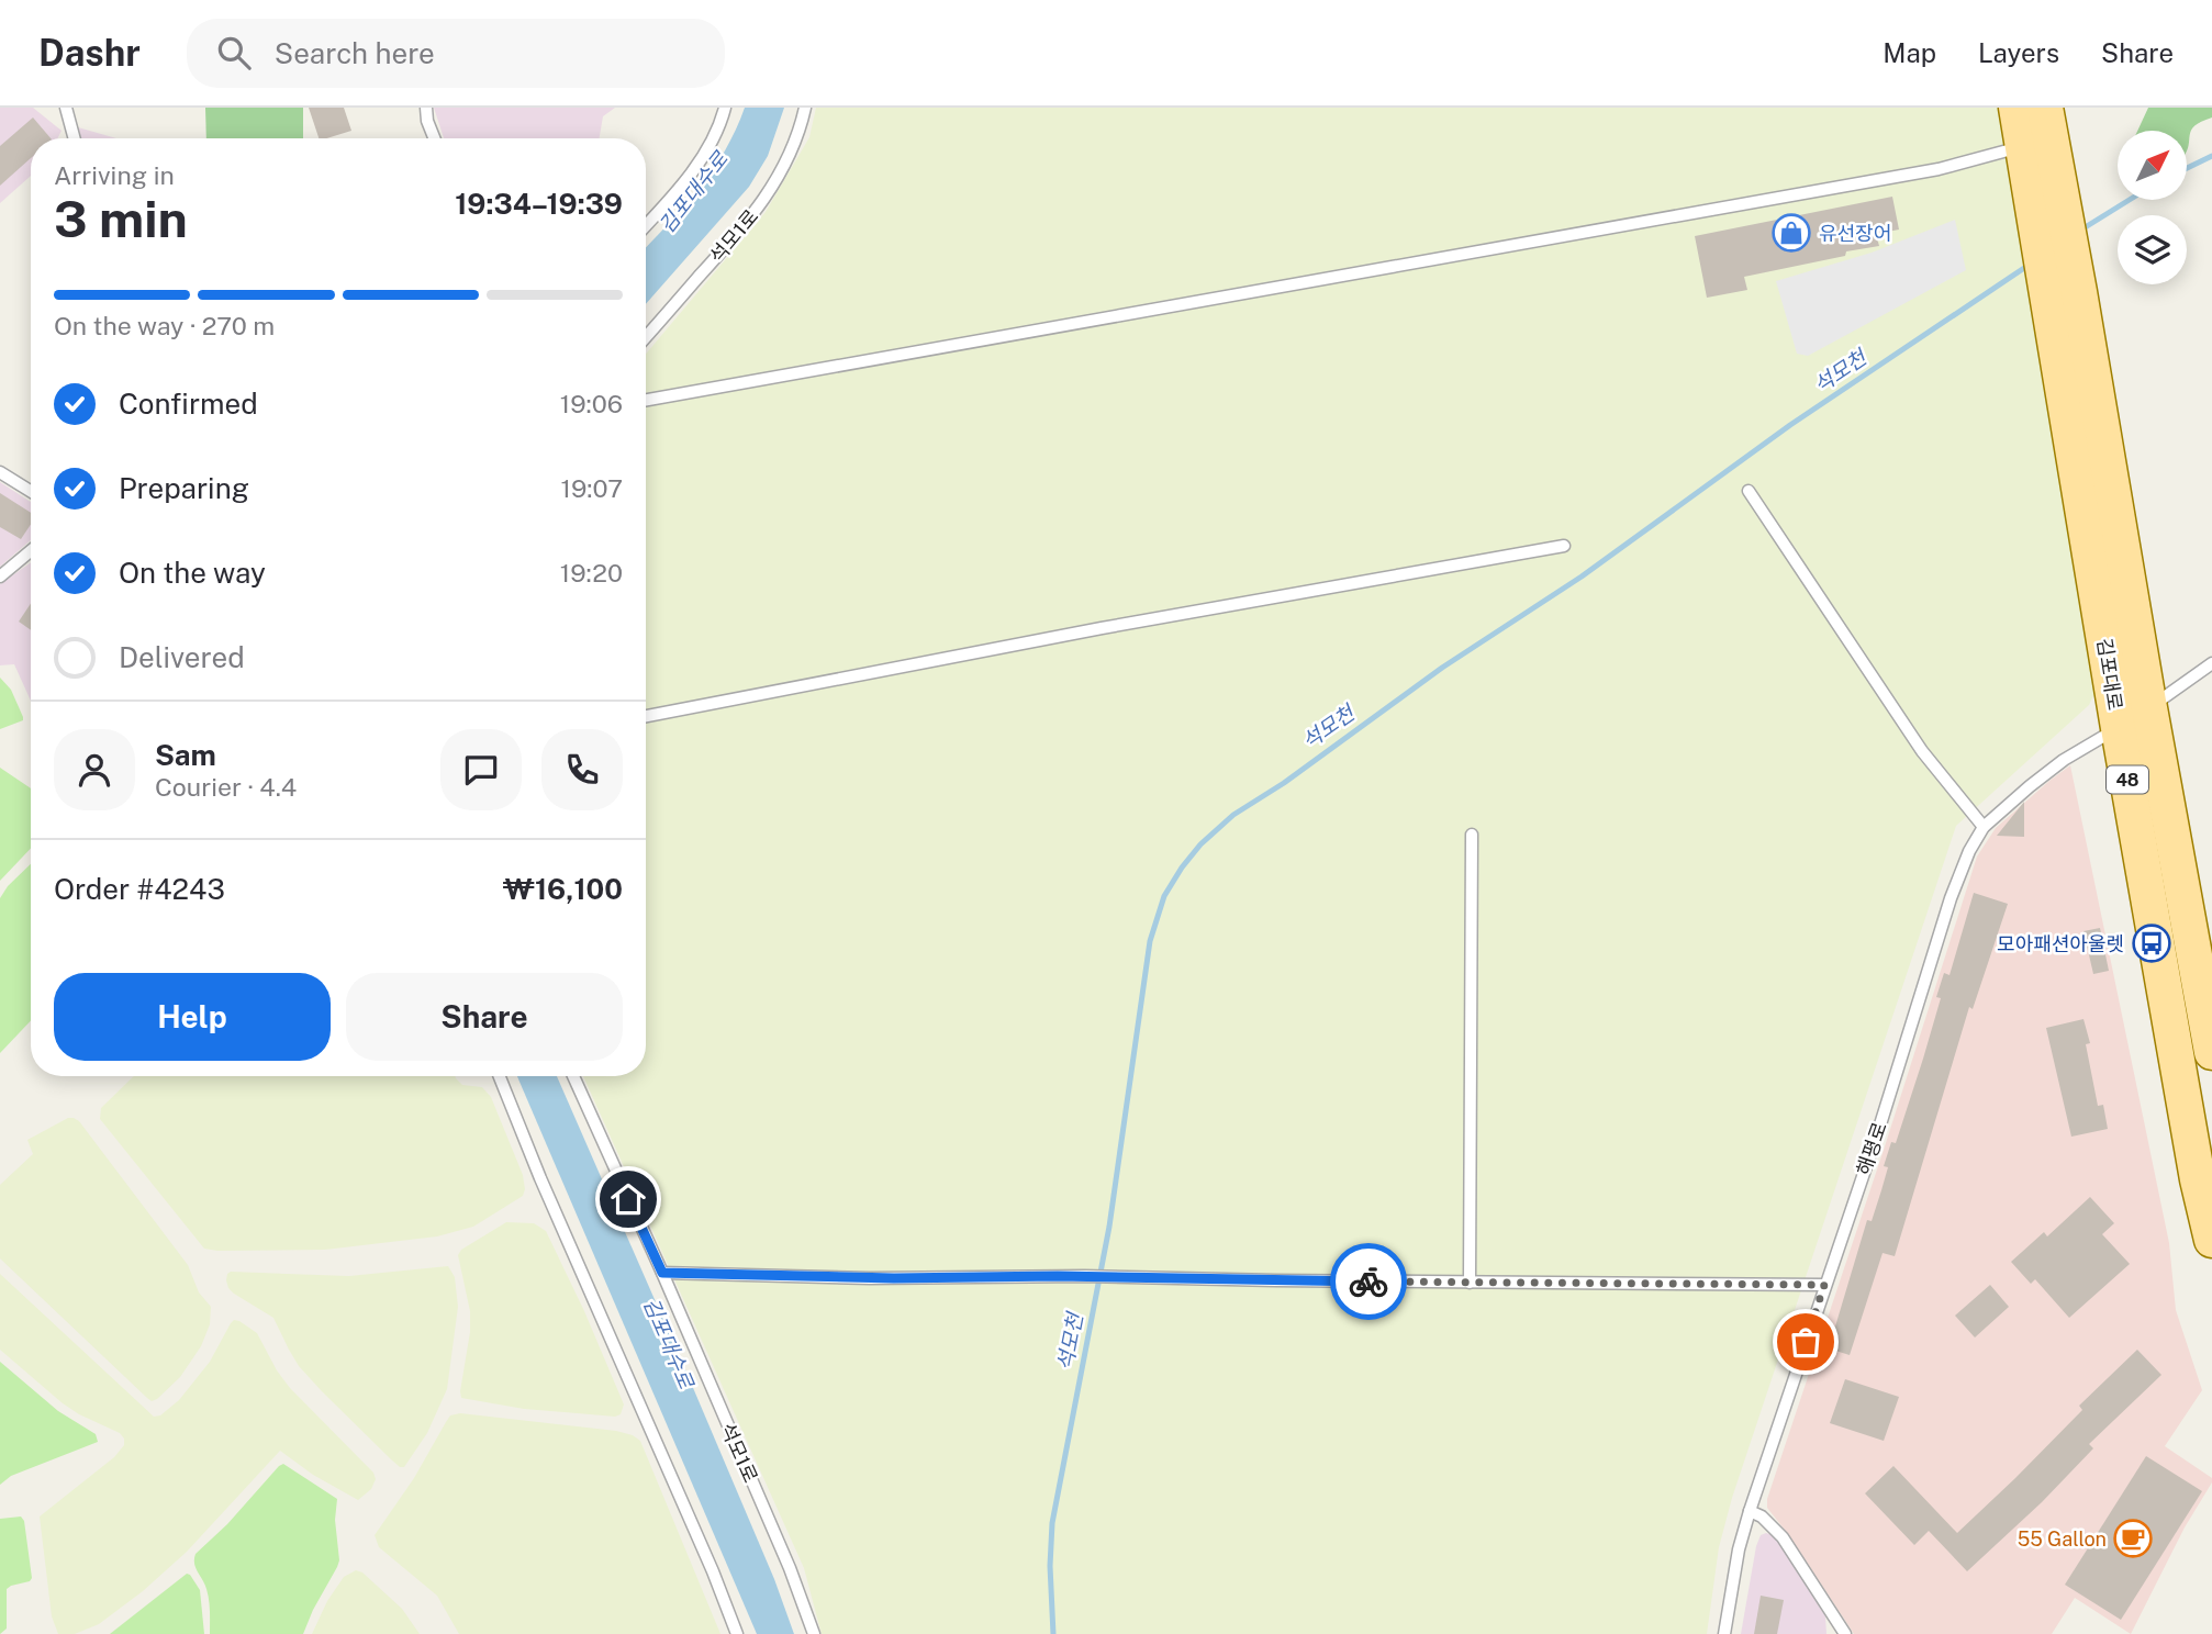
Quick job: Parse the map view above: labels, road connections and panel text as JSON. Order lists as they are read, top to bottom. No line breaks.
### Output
{"streets":{"main road":["김포대로","48"],"lane":["석모1로","해평로"]},"crossings":[["김포대로","해평로"]],"water":["김포대수로","석모천"],"places":{"shop":["유선장어"],"bus stop":["모아패션아울렛"],"cafe":["55 Gallon"]},"north":"top right","page":{"header":"Dashr","search":"Search here","nav":["Map","Layers","Share"],"heading":["3 min","Arriving in","19:34–19:39"],"panel":["Sam","Courier · 4.4","Order #4243","₩16,100"],"bar":"On the way · 270 m","list":[["Confirmed","19:06"],["Preparing","19:07"],["On the way","19:20"],"Delivered"],"buttons":["Help","Share"]}}
